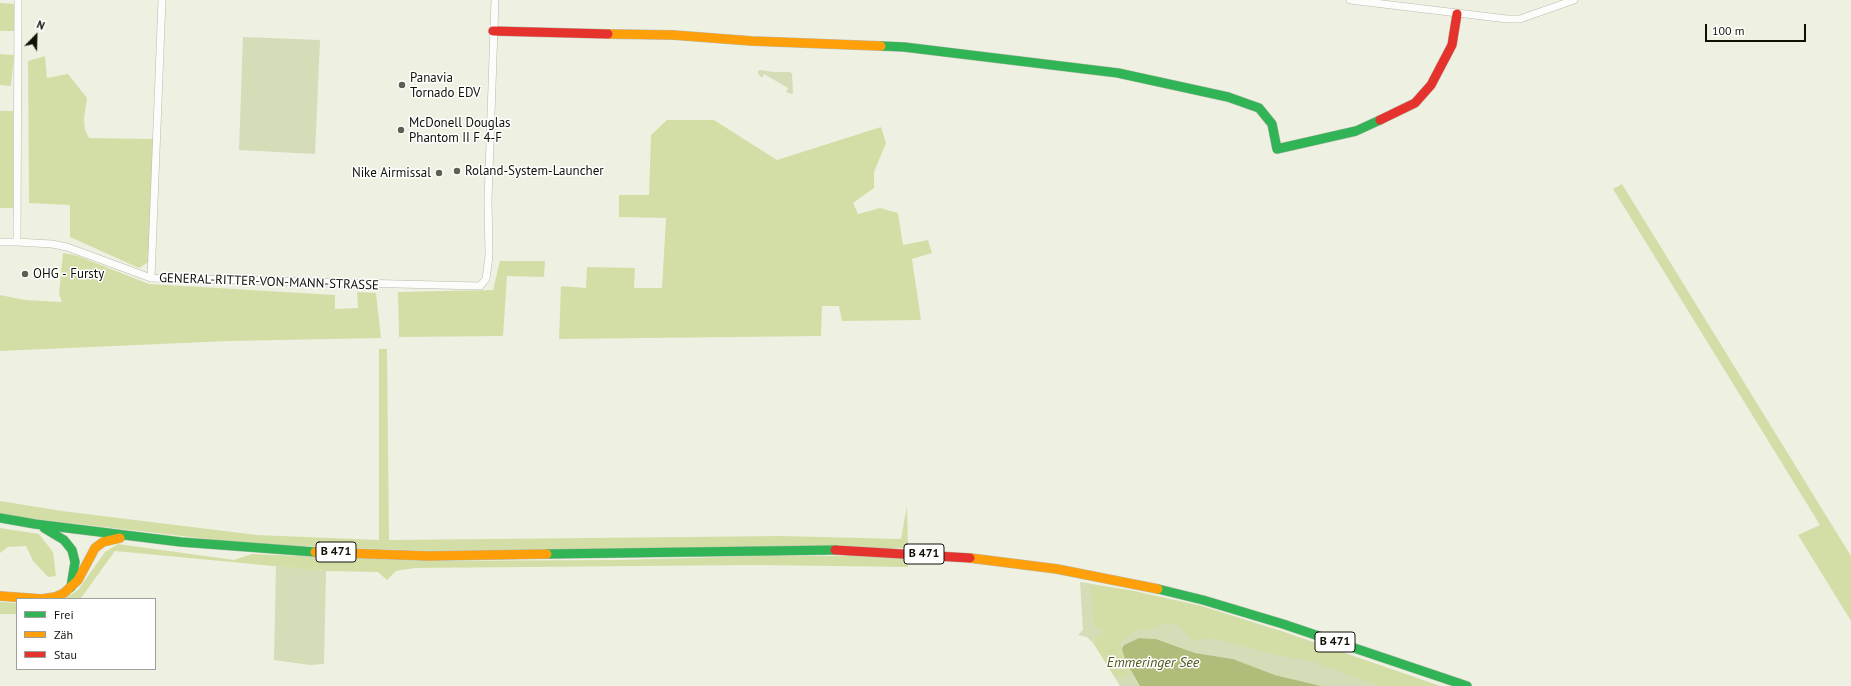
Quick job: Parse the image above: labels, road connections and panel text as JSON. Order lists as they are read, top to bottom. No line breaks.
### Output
{"streets":{"main road":["B 471"],"street":["GENERAL-RITTER-VON-MANN-STRASSE"]},"water":["Emmeringer See"],"places":["Panavia Tornado EDV","McDonell Douglas Phantom II F 4-F","Roland-System-Launcher","Nike Airmissal","OHG - Fursty"],"legend":["Frei","Zäh","Stau"],"scale_bar":"100 m","north":"top right"}
